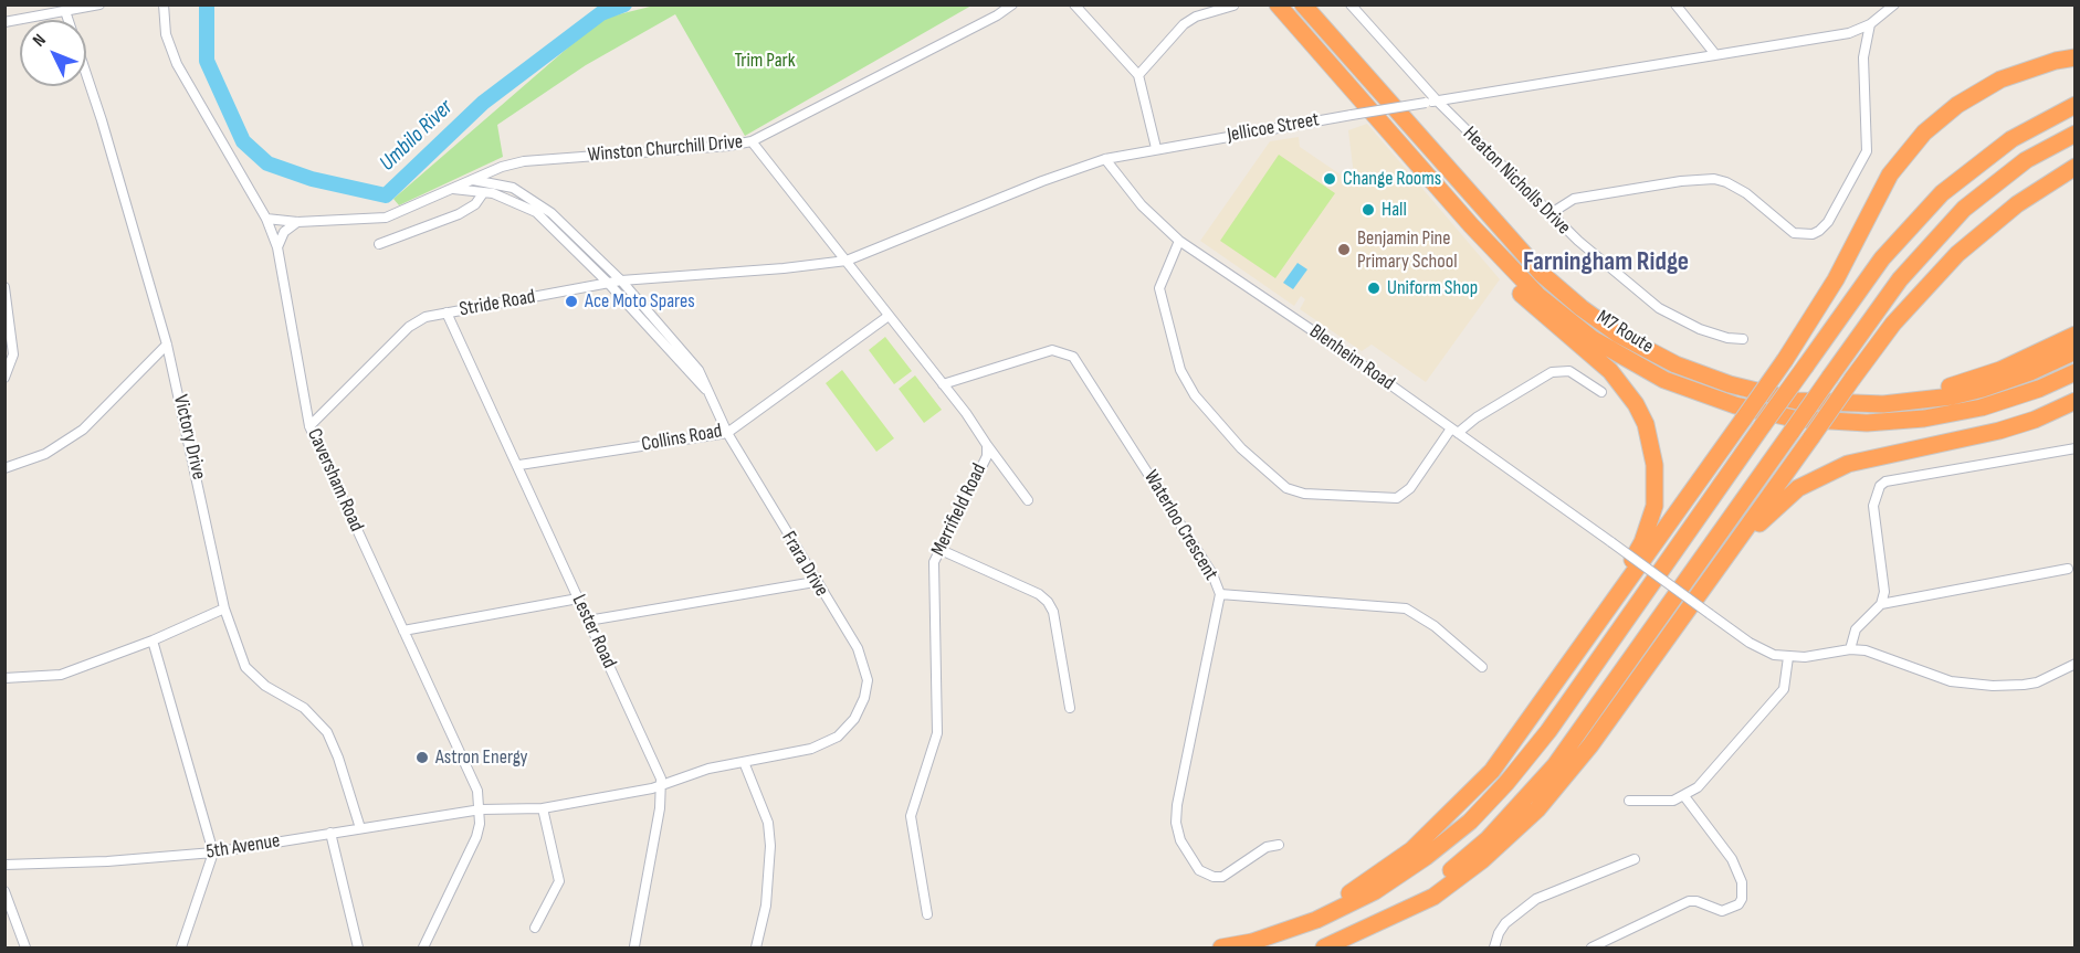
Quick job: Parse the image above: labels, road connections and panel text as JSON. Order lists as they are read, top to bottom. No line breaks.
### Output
{"streets":{"highway":["M7 Route"],"street":["Jellicoe Street","Winston Churchill Drive","Heaton Nicholls Drive","Stride Road","Blenheim Road","Victory Drive","Collins Road","Caversham Road","Merrifield Road","Waterloo Crescent","Frara Drive","Lester Road","5th Avenue"]},"crossings":[["Jellicoe Street","Heaton Nicholls Drive"],["Jellicoe Street","Stride Road"],["Jellicoe Street","Blenheim Road"],["Jellicoe Street","Merrifield Road"],["Winston Churchill Drive","Caversham Road"],["Winston Churchill Drive","Merrifield Road"],["Winston Churchill Drive","Frara Drive"],["Stride Road","Caversham Road"],["Stride Road","Merrifield Road"],["Stride Road","Frara Drive"],["Stride Road","Lester Road"],["Victory Drive","5th Avenue"],["Collins Road","Merrifield Road"],["Collins Road","Frara Drive"],["Collins Road","Lester Road"],["Caversham Road","5th Avenue"],["Merrifield Road","Waterloo Crescent"],["Lester Road","5th Avenue"]],"districts":["Farningham Ridge"],"water":["Umbilo River"],"parks":["Trim Park"],"places":["Change Rooms","Hall","Benjamin Pine Primary School","Uniform Shop","Ace Moto Spares","Astron Energy"],"north":"top left"}
